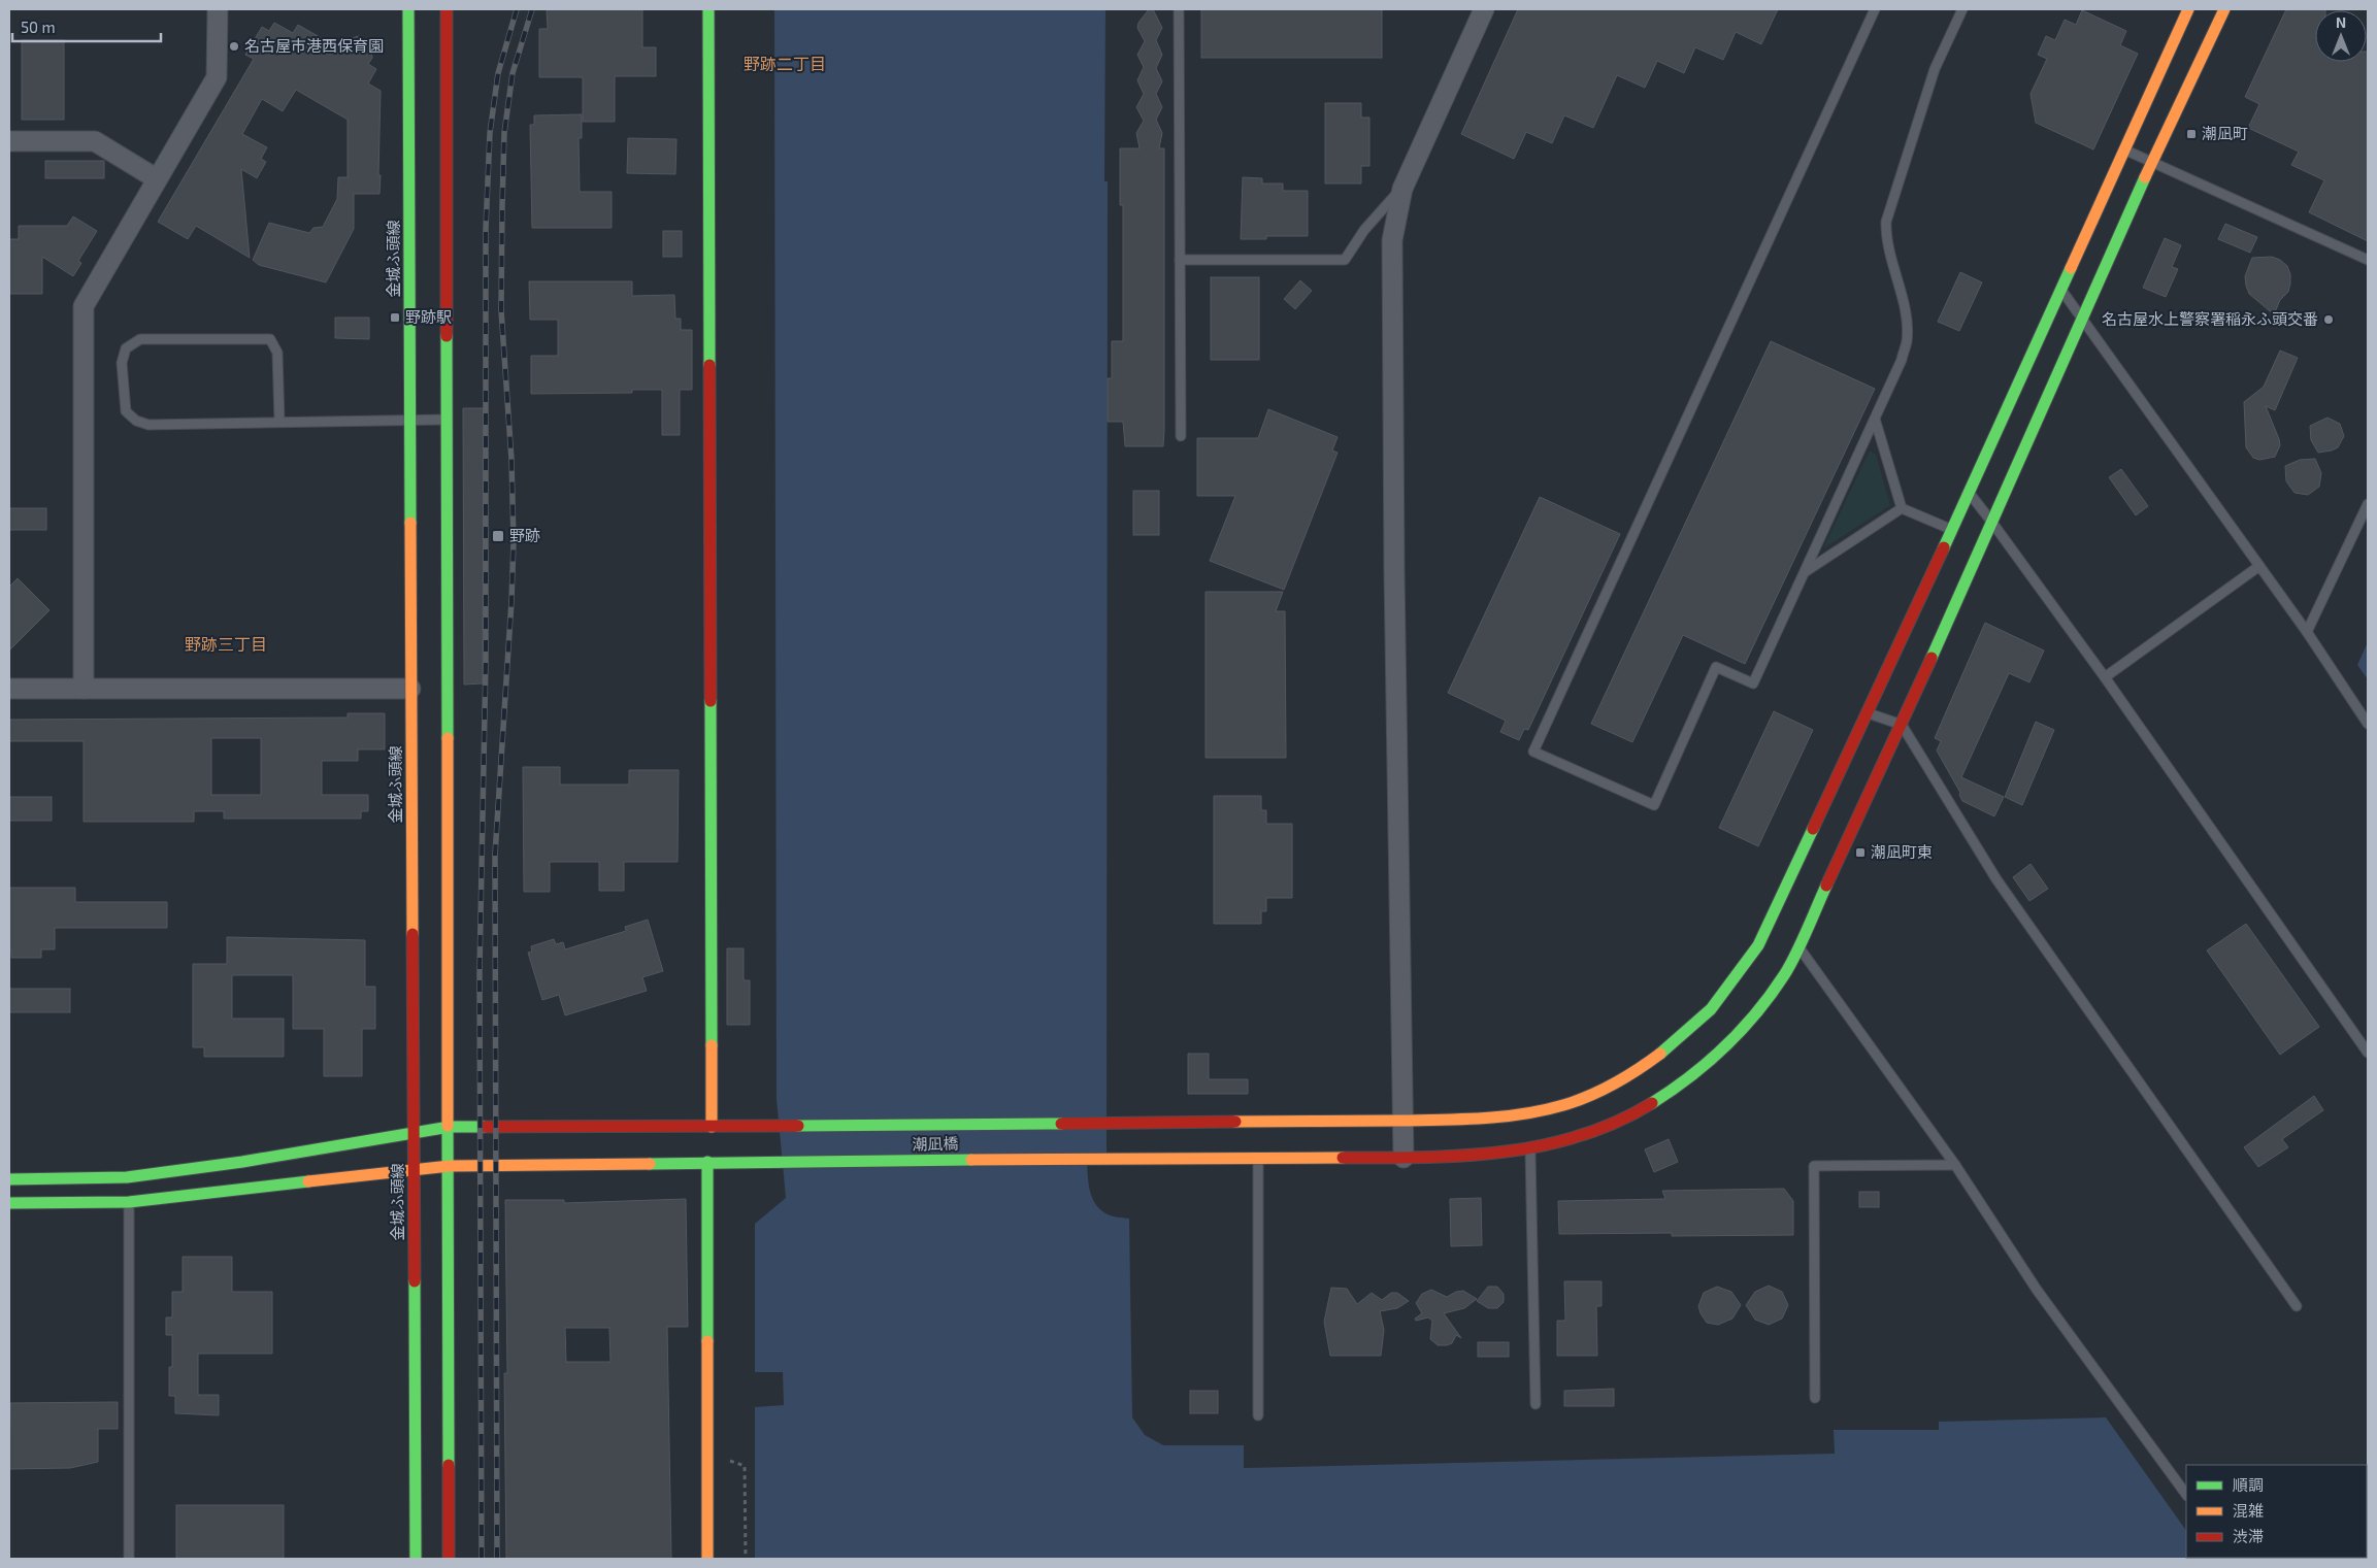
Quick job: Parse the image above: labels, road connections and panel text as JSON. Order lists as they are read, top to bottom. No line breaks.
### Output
{"streets":{"street":["金城ふ頭線","潮凪橋"]},"crossings":[["金城ふ頭線","潮凪橋"]],"districts":["野跡二丁目","野跡三丁目"],"places":{"other":["名古屋市港西保育園","名古屋水上警察署稲永ふ頭交番"],"transit":["潮凪町","野跡駅","野跡","潮凪町東"]},"legend":["順調","混雑","渋滞"],"scale_bar":"50 m","north":"top"}
